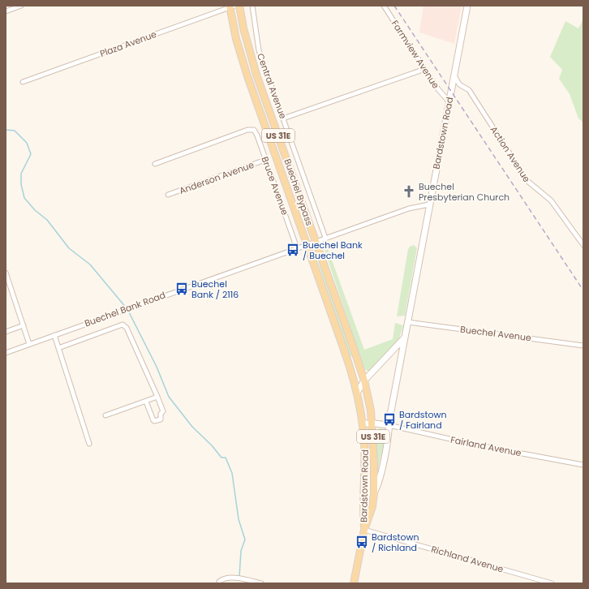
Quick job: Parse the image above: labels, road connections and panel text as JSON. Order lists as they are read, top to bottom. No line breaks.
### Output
{"streets":{"main road":["Bardstown Road","US 31E","Buechel Bypass"],"street":["Plaza Avenue","Farmview Avenue","Central Avenue","Action Avenue","Anderson Avenue","Bruce Avenue","Buechel Bank Road","Buechel Avenue","Fairland Avenue","Richland Avenue"]},"crossings":[["Plaza Avenue","Buechel Bypass"],["Farmview Avenue","Bardstown Road"],["Central Avenue","Buechel Bank Road"],["Bardstown Road","Action Avenue"],["Bardstown Road","Buechel Bypass"],["Bardstown Road","Buechel Bank Road"],["Bardstown Road","Buechel Avenue"],["Bardstown Road","Fairland Avenue"],["Bardstown Road","Richland Avenue"],["Anderson Avenue","Bruce Avenue"],["Bruce Avenue","Buechel Bank Road"],["Buechel Bypass","Buechel Bank Road"]],"places":{"church":["Buechel Presbyterian Church"],"bus stop":["Buechel Bank / Buechel","Buechel Bank / 2116","Bardstown / Fairland","Bardstown / Richland"]}}
